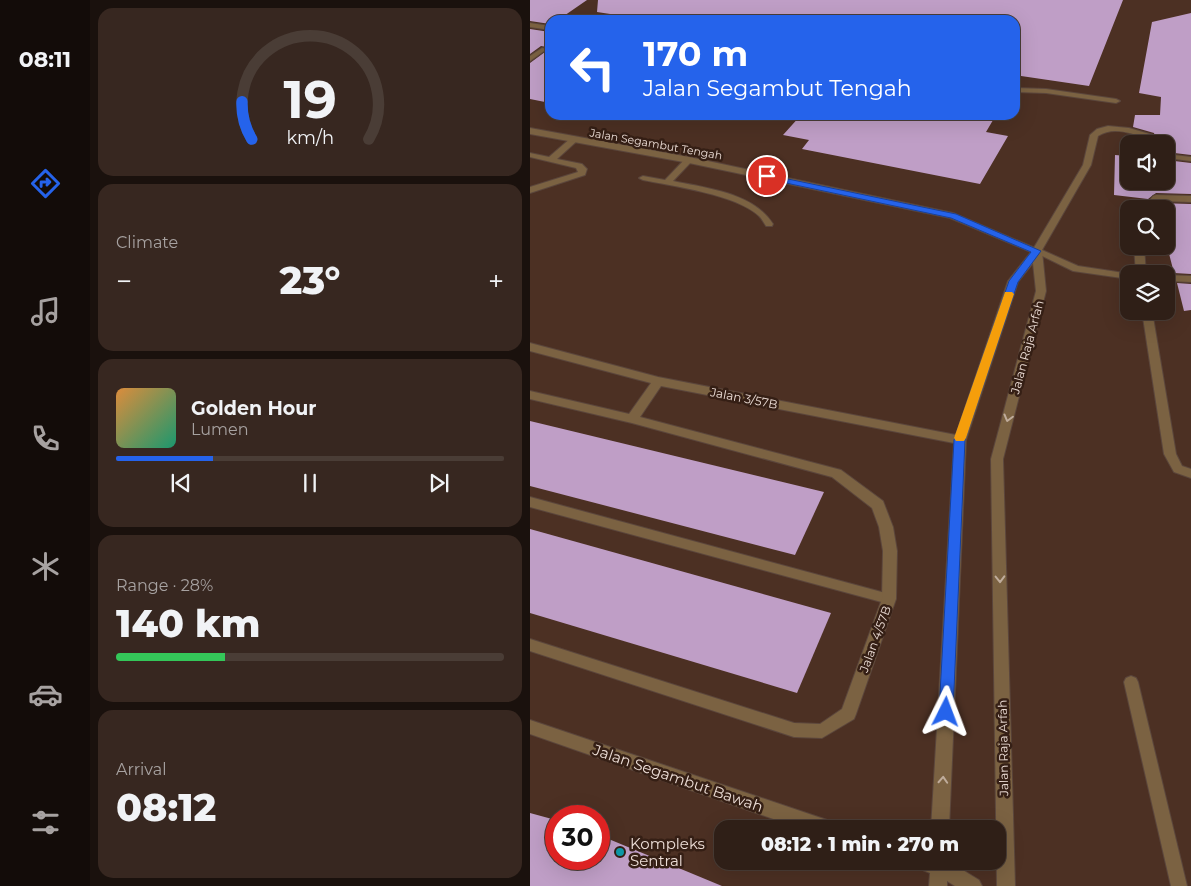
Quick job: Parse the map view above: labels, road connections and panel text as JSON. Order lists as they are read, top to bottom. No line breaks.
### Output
{"streets":{"street":["Jalan Segambut Tengah","Jalan Raja Arfah","Jalan 3/57B","Jalan 4/57B","Jalan Segambut Bawah"]},"crossings":[["Jalan Segambut Tengah","Jalan Raja Arfah"]],"places":["Kompleks Sentral"],"page":{"tabs":"08:11","turn":["170 m","Jalan Segambut Tengah"],"tile":["Climate",["Range · 28%","140 km"],["Arrival","08:12"]],"heat":["−","23°","+"],"song":["Golden Hour","Lumen"],"limit":"30","trip":"08:12 · 1 min · 270 m","gauge":["19","km/h"]}}
